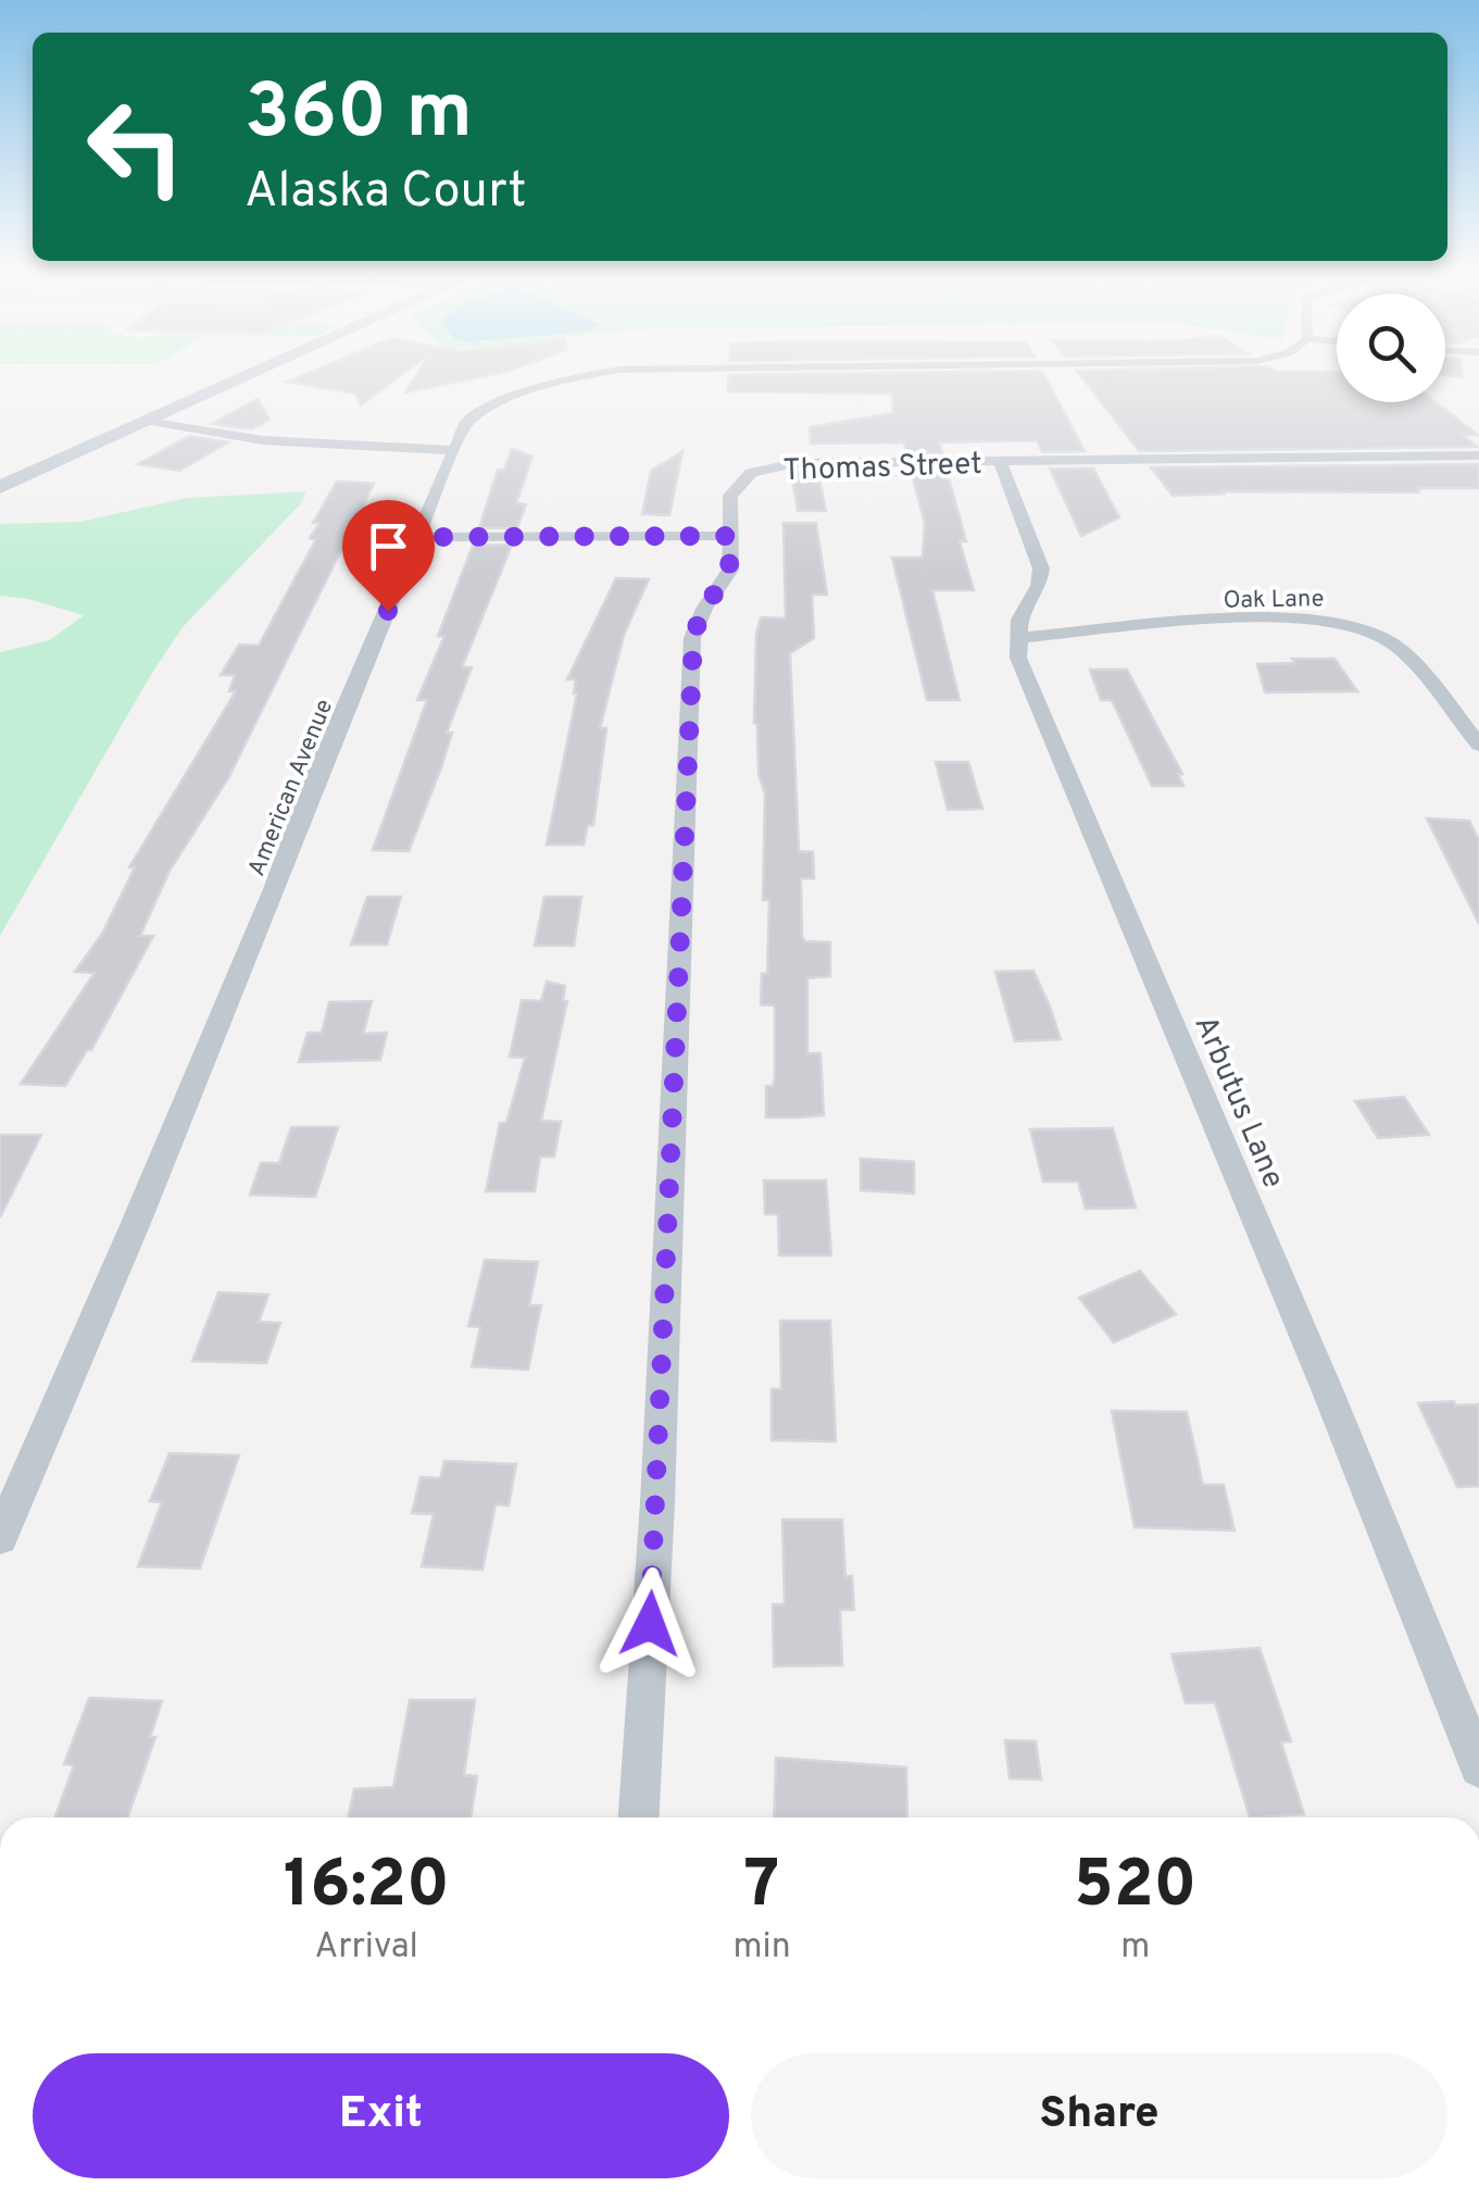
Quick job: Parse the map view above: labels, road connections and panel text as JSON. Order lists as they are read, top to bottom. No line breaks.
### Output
{"streets":{"street":["Thomas Street","Oak Lane","American Avenue","Arbutus Lane"]},"crossings":[["Oak Lane","Arbutus Lane"]],"page":{"turn":["360 m","Alaska Court"],"eta":["16:20","Arrival","7","min","520","m"],"buttons":["Exit","Share"]}}
